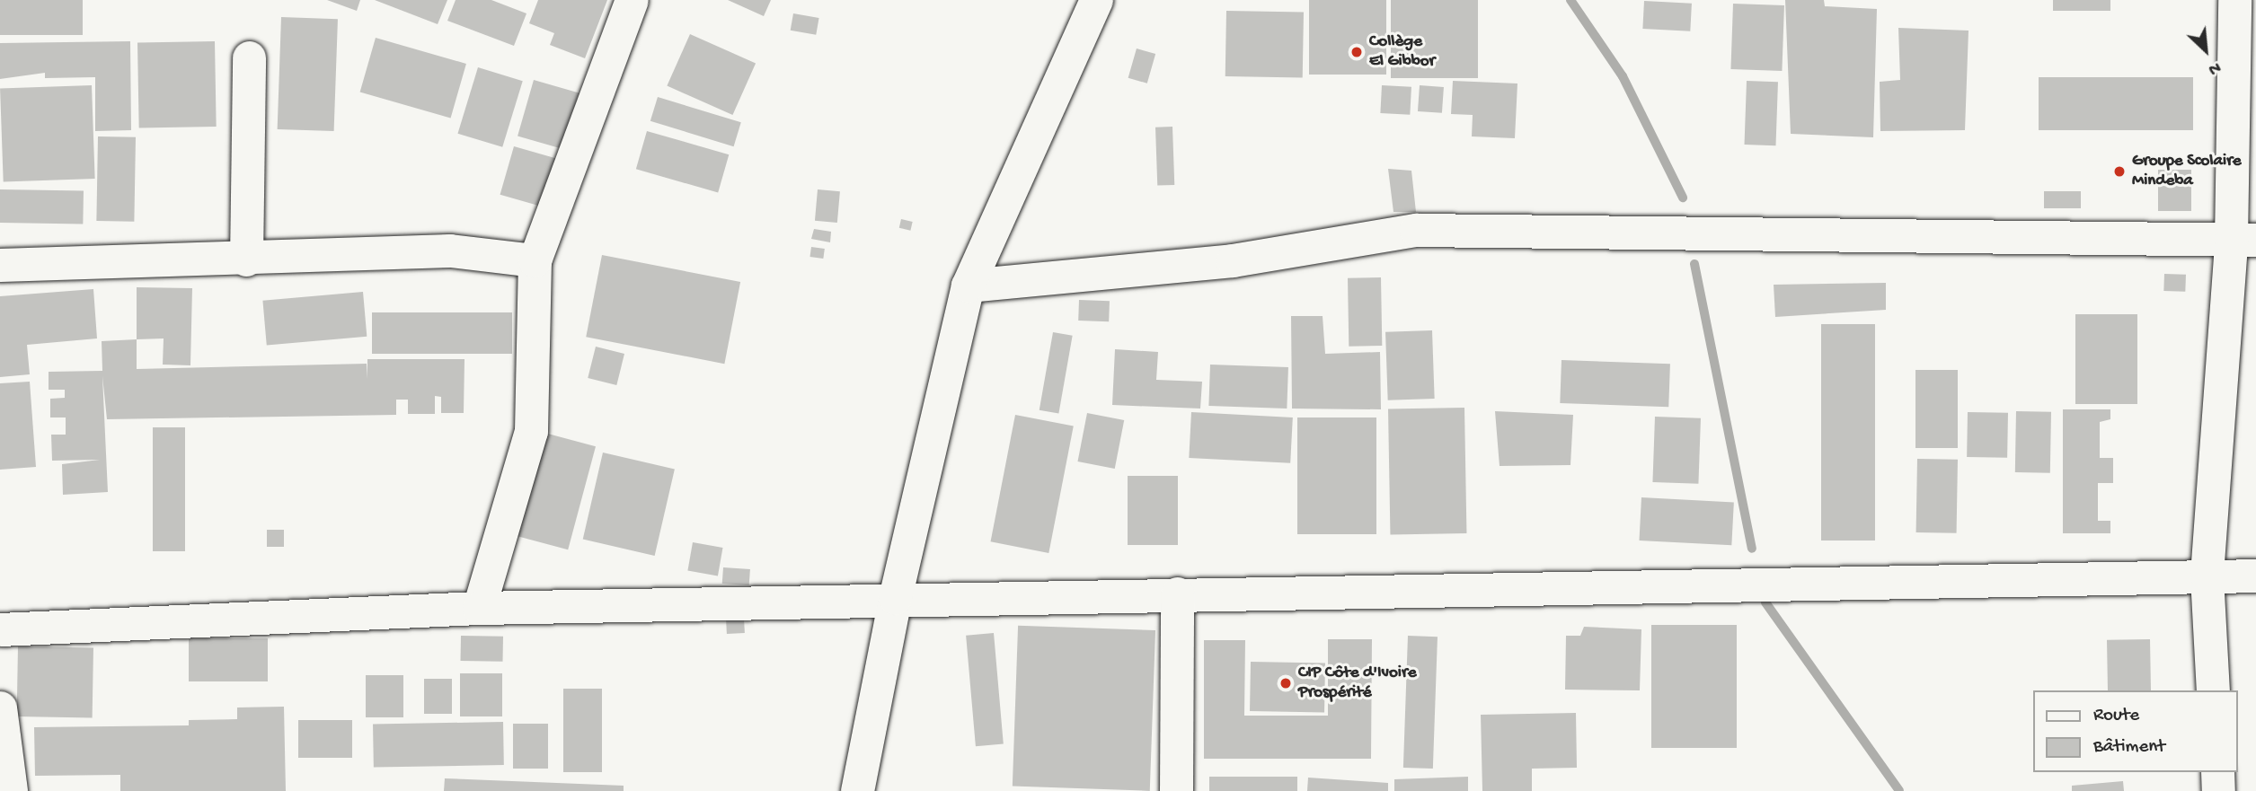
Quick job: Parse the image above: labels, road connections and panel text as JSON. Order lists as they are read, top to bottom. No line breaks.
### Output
{"places":["Collège El Gibbor","Groupe Scolaire Mindeba","CIP Côte d'Ivoire Prospérité"],"legend":["Route","Bâtiment"],"north":"bottom right"}
